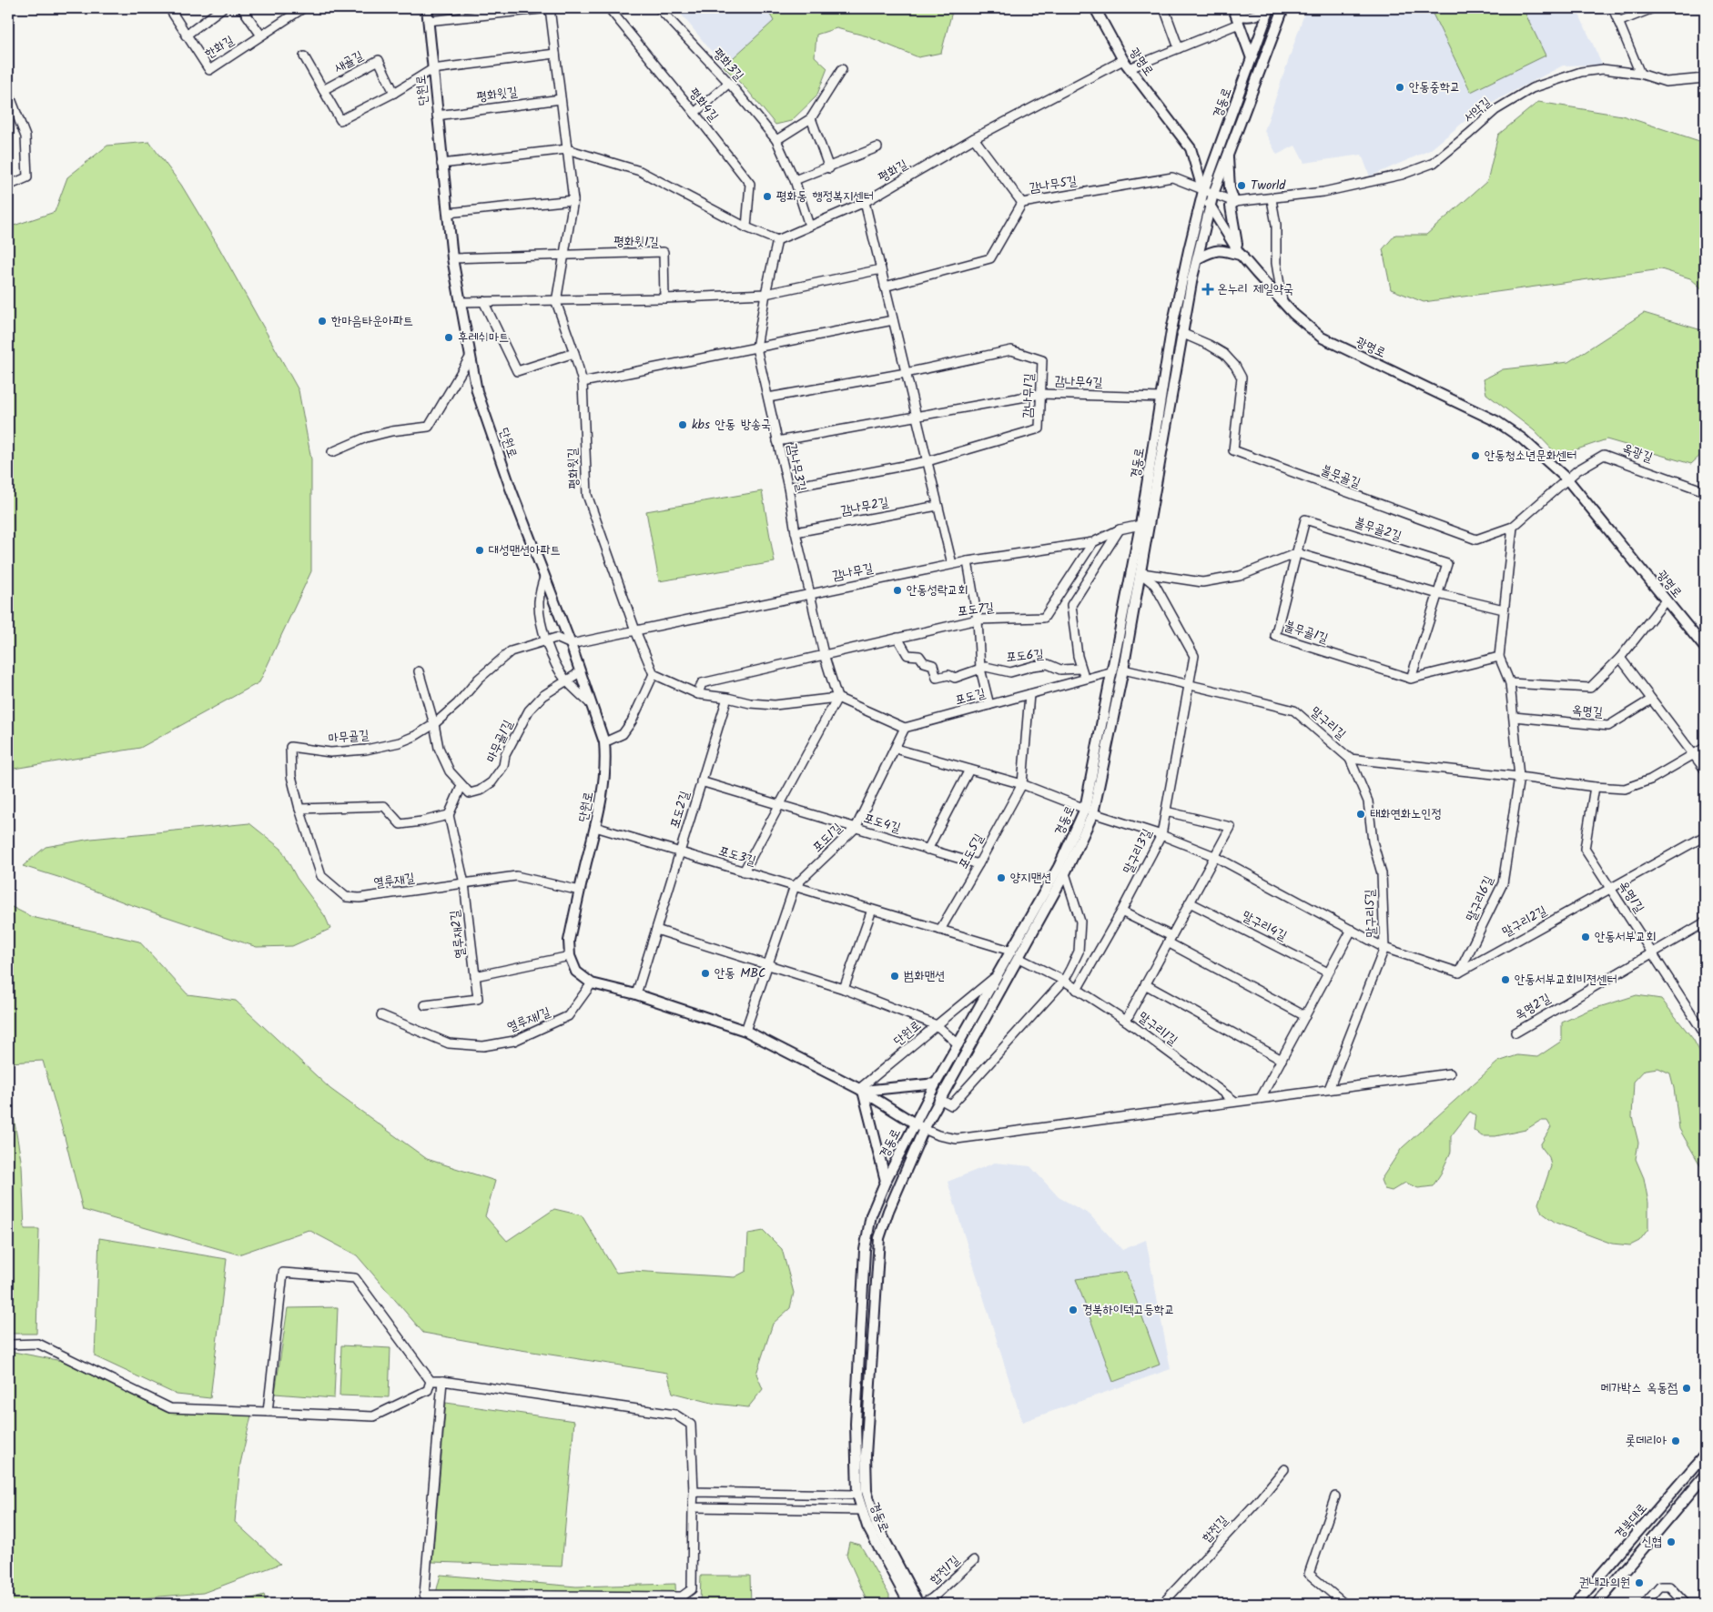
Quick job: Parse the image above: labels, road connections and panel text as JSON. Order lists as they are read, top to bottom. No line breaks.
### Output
{"streets":{"street":["한화길","새골길","광명로","평화3길","단원로","평화윗길","경동로","평화4길","서악길","평화길","감나무5길","평화윗1길","감나무4길","감나무1길","옥광길","감나무3길","불무골길","감나무2길","불무골2길","감나무길","포도7길","불무골1길","포도6길","포도길","옥명길","말구리길","마무골길","마무골1길","포도2길","포도4길","포도1길","포도5길","말구리3길","포도3길","열루재길","옥명1길","말구리6길","말구리5길","말구리2길","말구리4길","열루재2길","옥명2길","열루재1길","말구리1길","경북대로","합전길","합전1길"]},"crossings":[["광명로","경동로"],["광명로","서악길"],["광명로","평화길"],["광명로","감나무5길"],["광명로","옥광길"],["광명로","불무골길"],["평화3길","평화길"],["단원로","평화윗길"],["단원로","감나무길"],["단원로","마무골길"],["단원로","마무골1길"],["단원로","포도3길"],["단원로","열루재길"],["평화윗길","평화윗1길"],["평화윗길","감나무길"],["경동로","서악길"],["경동로","감나무5길"],["경동로","감나무4길"],["경동로","불무골길"],["경동로","감나무길"],["경동로","포도길"],["경동로","말구리길"],["경동로","말구리3길"],["경동로","포도3길"],["경동로","말구리1길"],["경동로","합전1길"],["서악길","감나무5길"],["평화길","감나무3길"],["감나무4길","감나무1길"],["옥광길","불무골길"],["감나무3길","감나무2길"],["감나무3길","감나무길"],["불무골2길","불무골1길"],["감나무길","포도7길"],["감나무길","마무골길"],["포도7길","포도6길"],["포도길","포도1길"],["포도길","포도5길"],["말구리길","말구리3길"],["말구리길","말구리5길"],["마무골길","열루재길"],["포도2길","포도4길"],["포도2길","포도3길"],["포도4길","포도1길"],["포도4길","포도5길"],["포도1길","포도3길"],["포도5길","포도3길"],["말구리3길","말구리1길"],["열루재길","열루재2길"],["옥명1길","말구리2길"],["옥명1길","옥명2길"],["말구리6길","말구리2길"]],"places":{"other":["안동중학교","Tworld","평화동 행정복지센터","한마음타운아파트","후레쉬마트","kbs 안동 방송국","안동청소년문화센터","대성맨션아파트","안동성락교회","태화연화노인정","양지맨션","안동서부교회","안동 MBC","범화맨션","안동서부교회비젼센터","경북하이텍고등학교","메가박스 옥동점","롯데리아","신협","권내과의원"],"health":["온누리 제일약국"]}}
